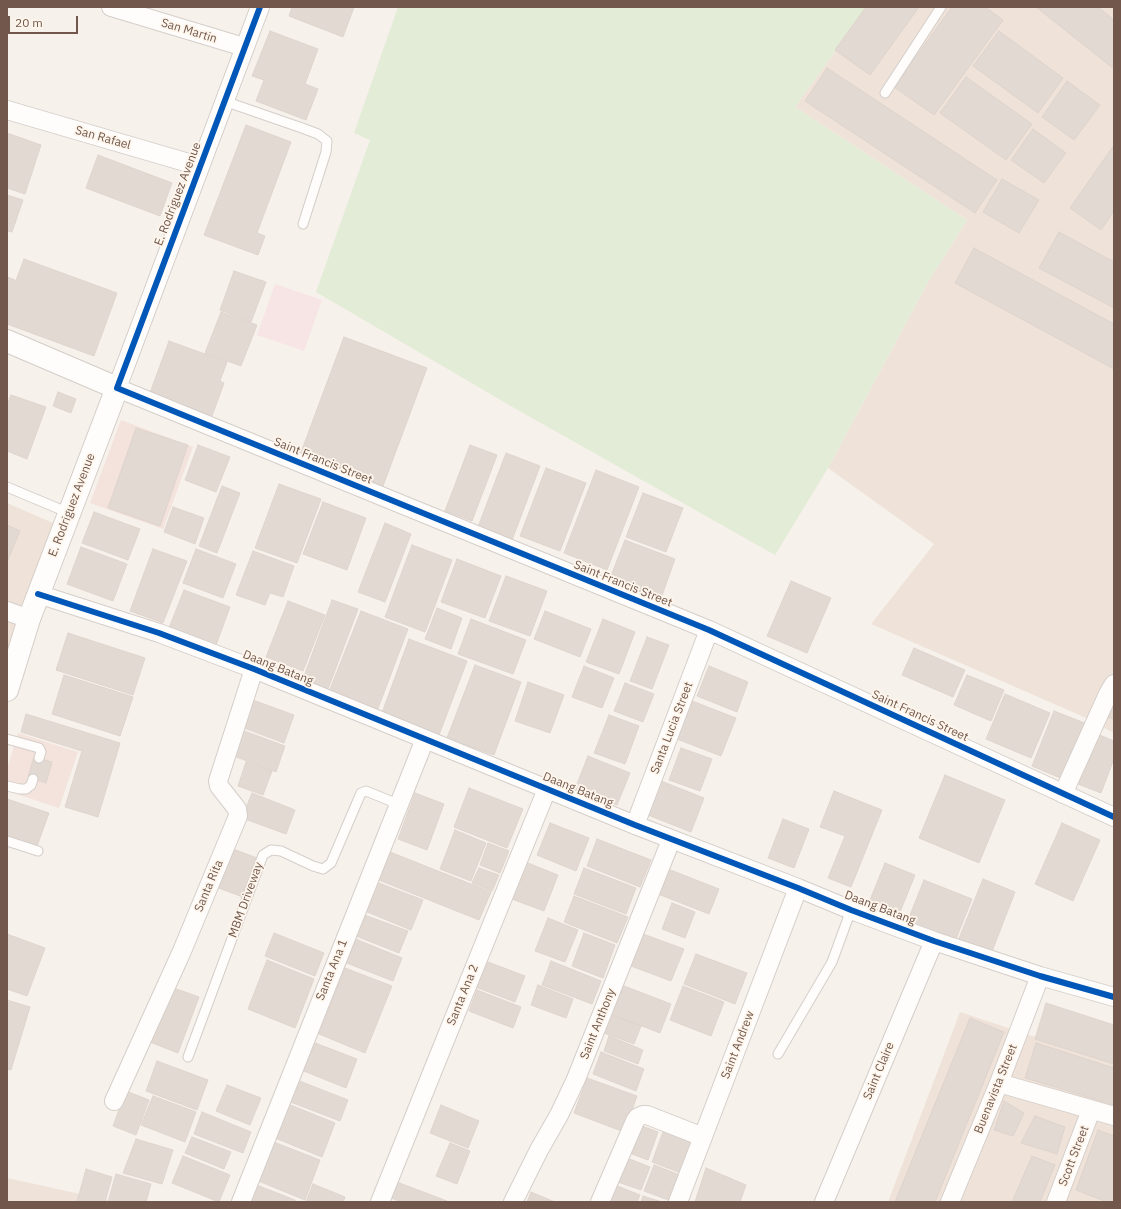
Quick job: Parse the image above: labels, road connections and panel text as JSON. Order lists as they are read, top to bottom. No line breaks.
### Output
{"streets":{"main road":["E. Rodriguez Avenue"],"street":["San Martin","San Rafael","Saint Francis Street","Daang Batang","Santa Lucia Street","Santa Rita","Santa Ana 1","Santa Ana 2","Saint Anthony","Saint Andrew","Saint Claire","Buenavista Street","Scott Street"],"lane":["MBM Driveway"]},"crossings":[["San Martin","E. Rodriguez Avenue"],["San Rafael","E. Rodriguez Avenue"],["E. Rodriguez Avenue","Saint Francis Street"],["E. Rodriguez Avenue","Daang Batang"],["Saint Francis Street","Santa Lucia Street"],["Daang Batang","Santa Lucia Street"],["Daang Batang","Santa Rita"],["Daang Batang","Santa Ana 1"],["Daang Batang","Santa Ana 2"],["Daang Batang","Saint Anthony"],["Daang Batang","Saint Andrew"],["Daang Batang","Saint Claire"],["Daang Batang","Buenavista Street"],["MBM Driveway","Santa Ana 1"]],"scale_bar":"20 m"}
